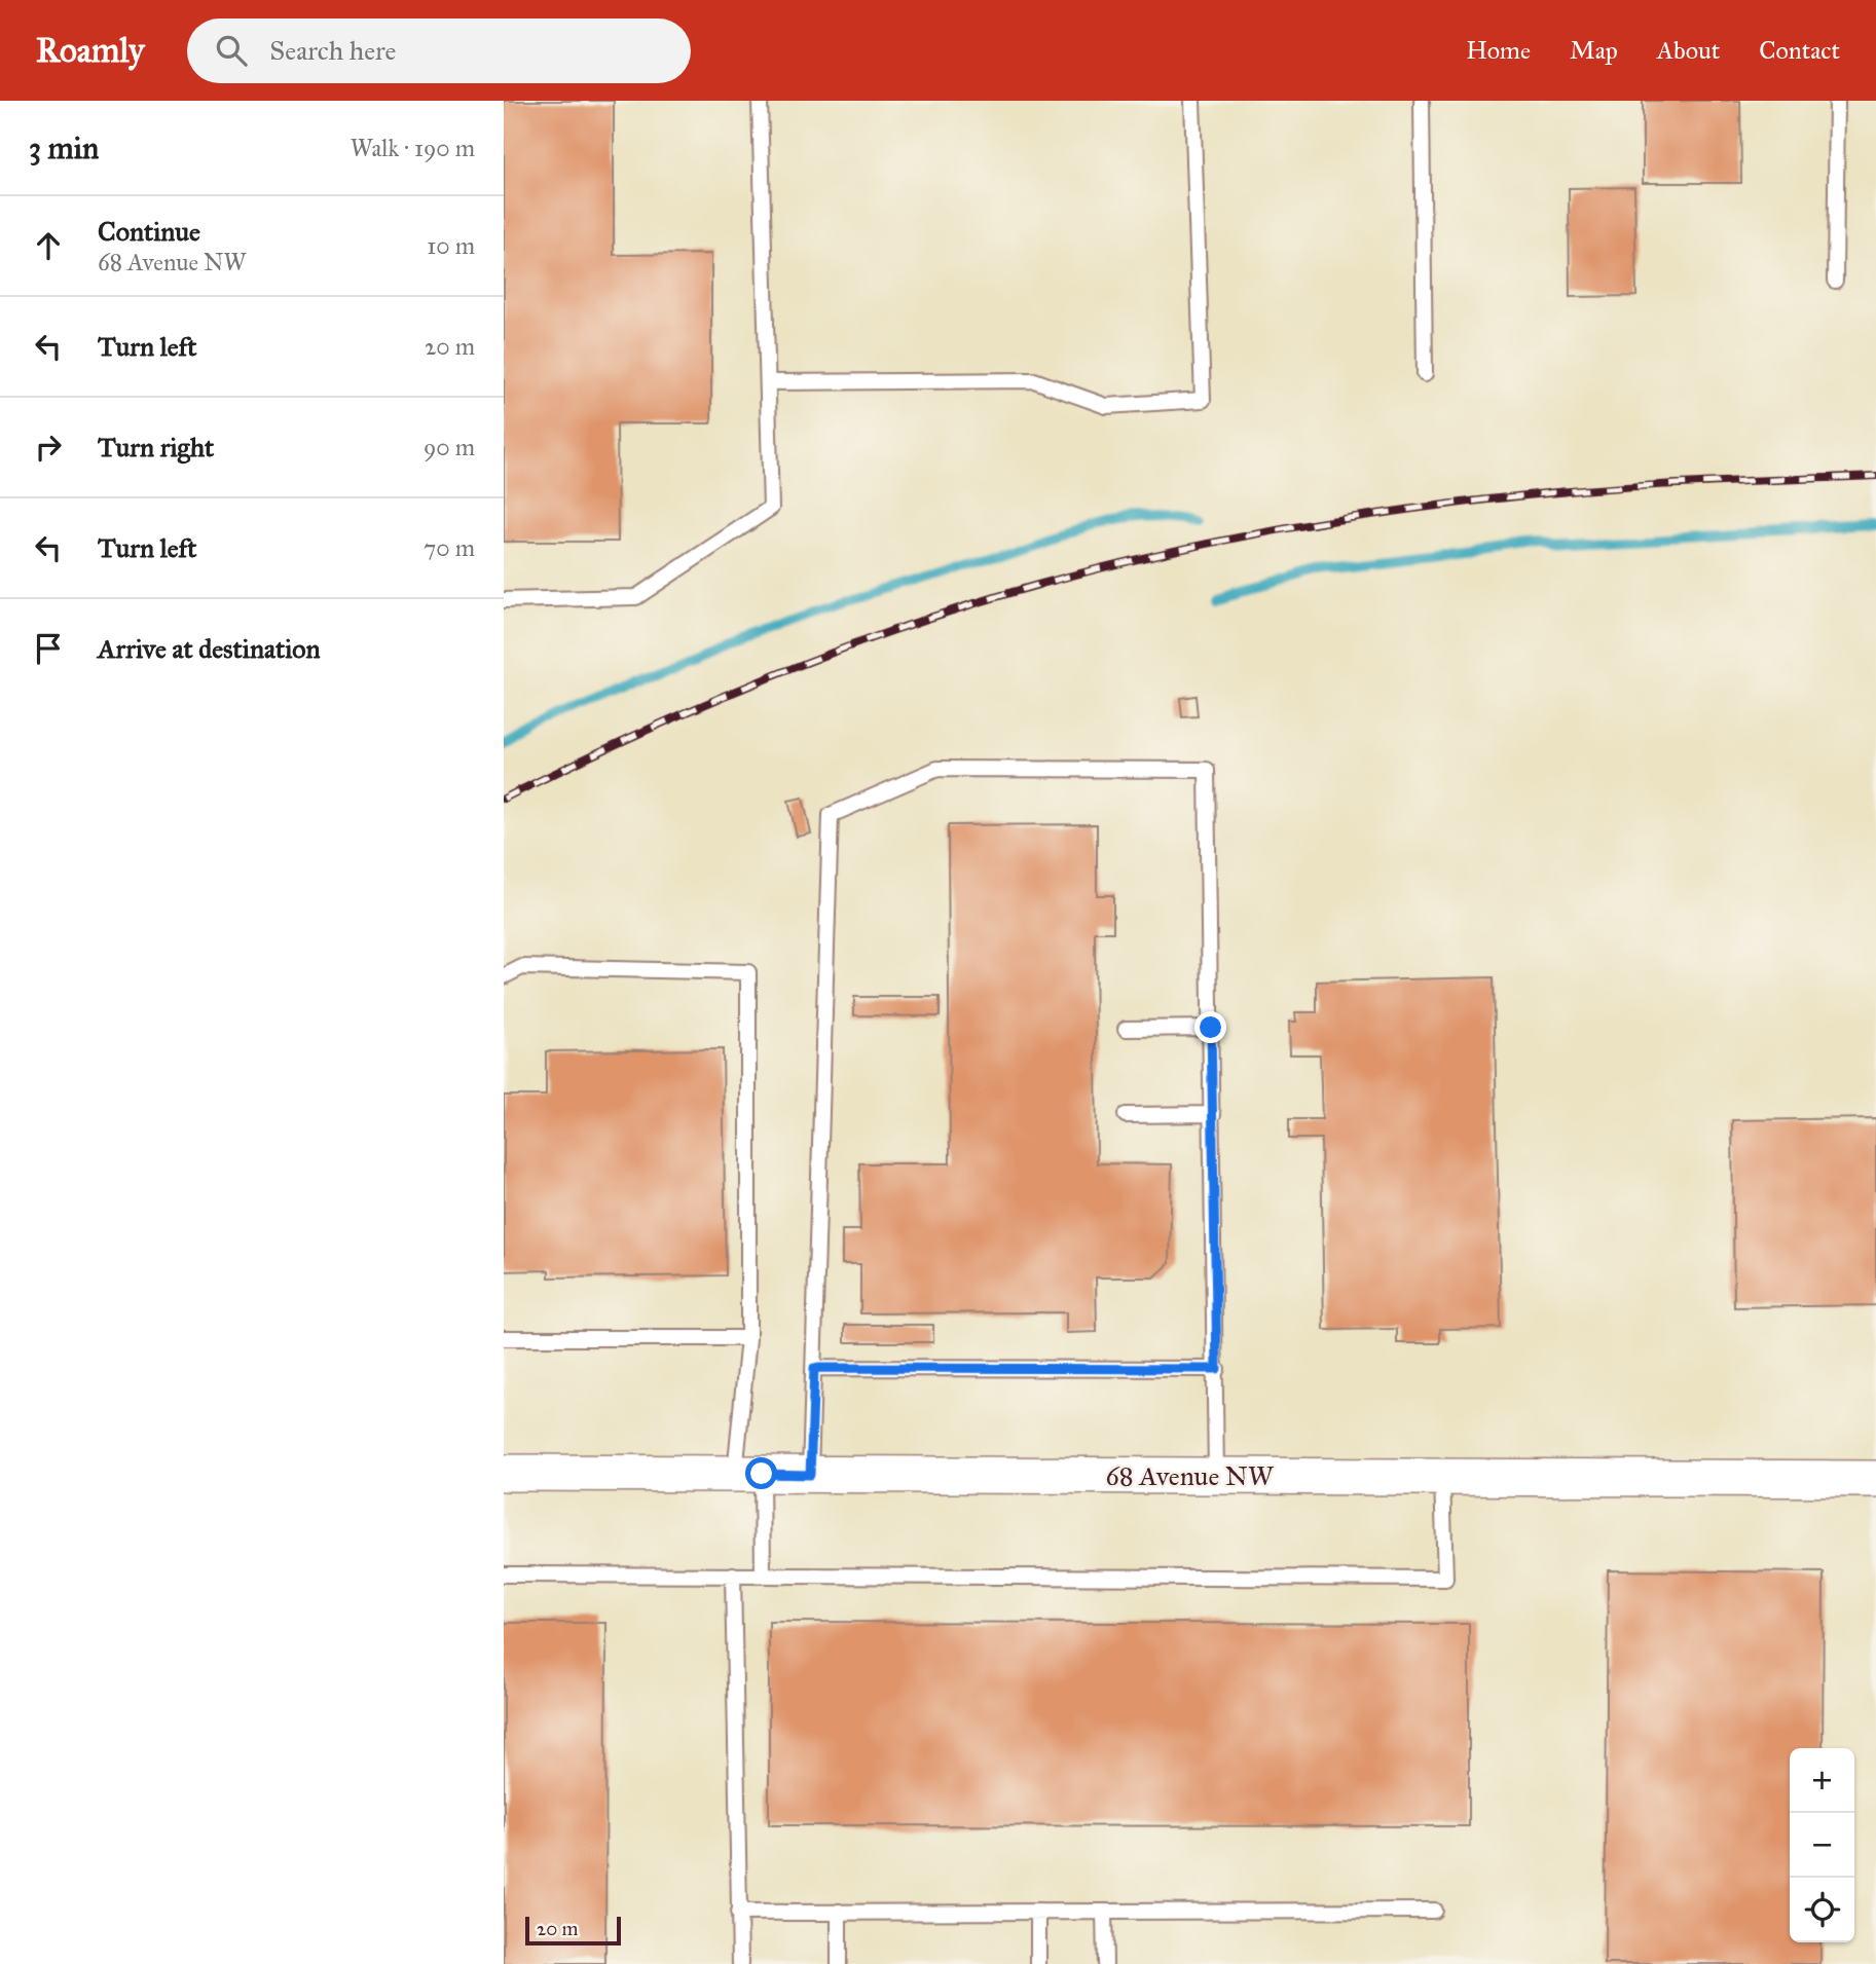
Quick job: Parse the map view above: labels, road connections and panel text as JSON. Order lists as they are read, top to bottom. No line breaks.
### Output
{"streets":{"street":["68 Avenue NW"]},"scale_bar":"20 m","page":{"header":"Roamly","search":"Search here","nav":["Home","Map","About","Contact"],"heading":["3 min","Walk · 190 m"],"list":[["Continue","68 Avenue NW","10 m"],["Turn left","20 m"],["Turn right","90 m"],["Turn left","70 m"],"Arrive at destination"],"map_buttons":["+","−"],"scale":"20 m"}}
